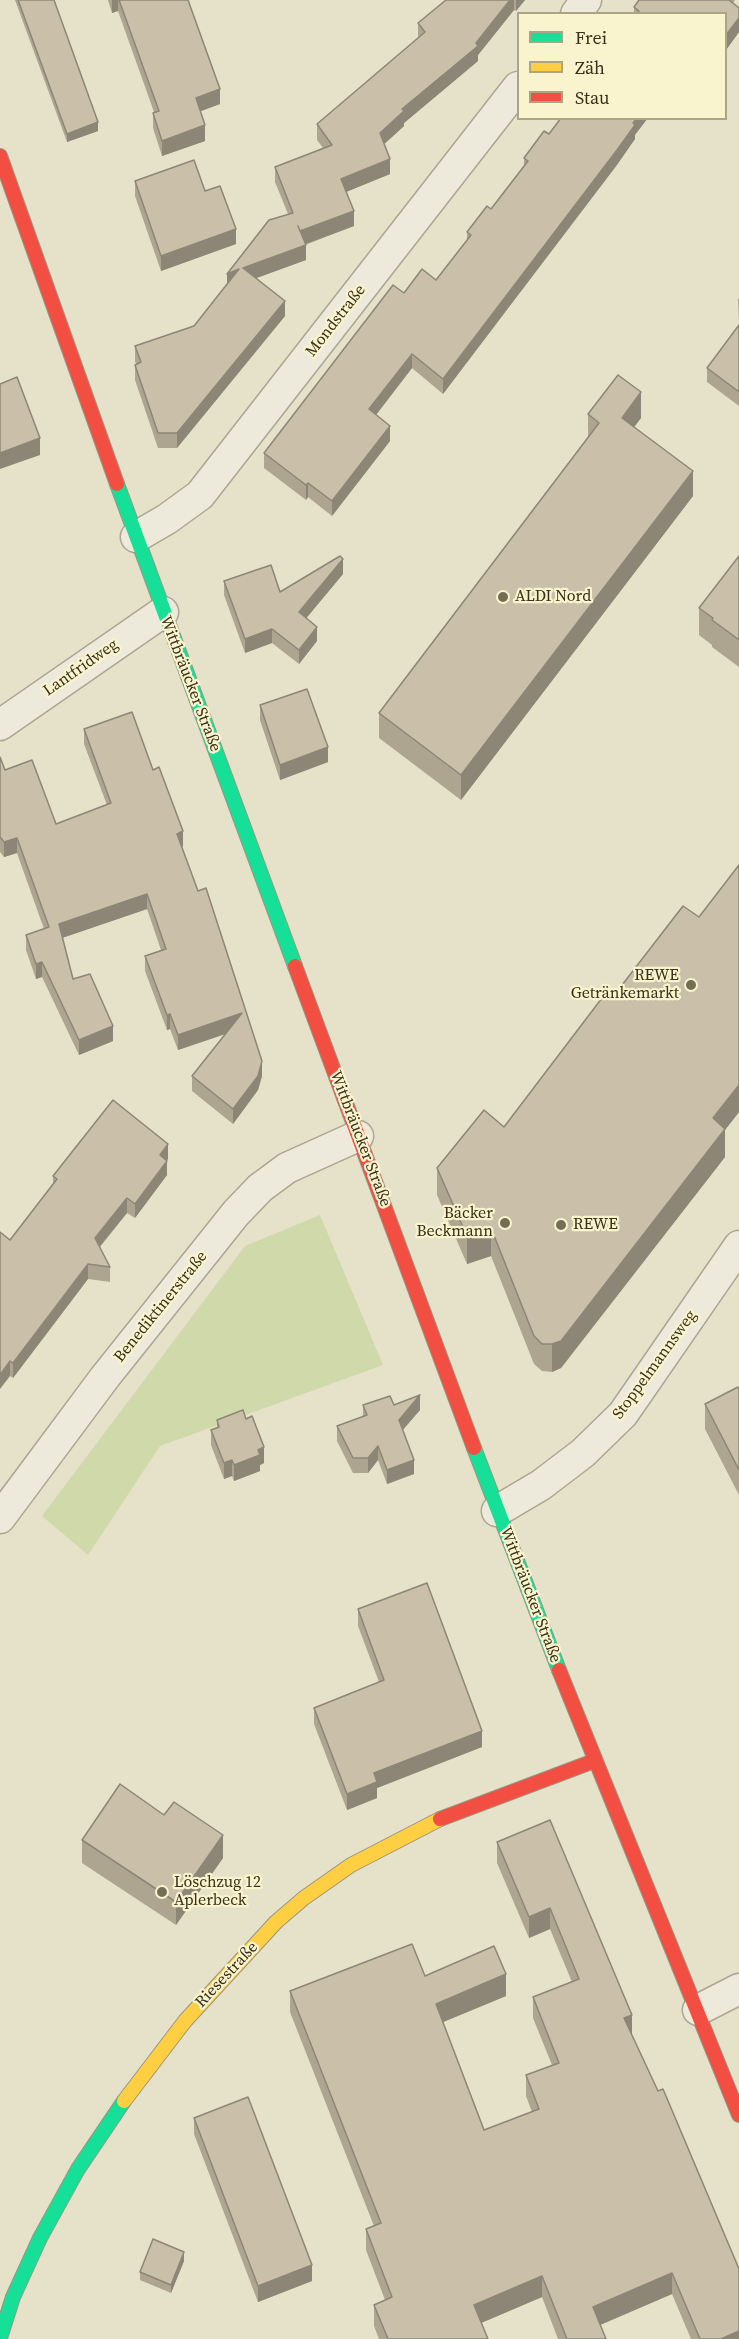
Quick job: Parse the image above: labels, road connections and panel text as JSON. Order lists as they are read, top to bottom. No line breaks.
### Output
{"streets":{"main road":["Wittbräucker Straße","Riesestraße"],"street":["Mondstraße","Lantfridweg","Benediktinerstraße","Stoppelmannsweg"]},"crossings":[["Mondstraße","Wittbräucker Straße"],["Lantfridweg","Wittbräucker Straße"],["Wittbräucker Straße","Benediktinerstraße"],["Wittbräucker Straße","Stoppelmannsweg"],["Wittbräucker Straße","Riesestraße"]],"places":["ALDI Nord","REWE Getränkemarkt","Bäcker Beckmann","REWE","Löschzug 12 Aplerbeck"],"legend":["Frei","Zäh","Stau"]}
